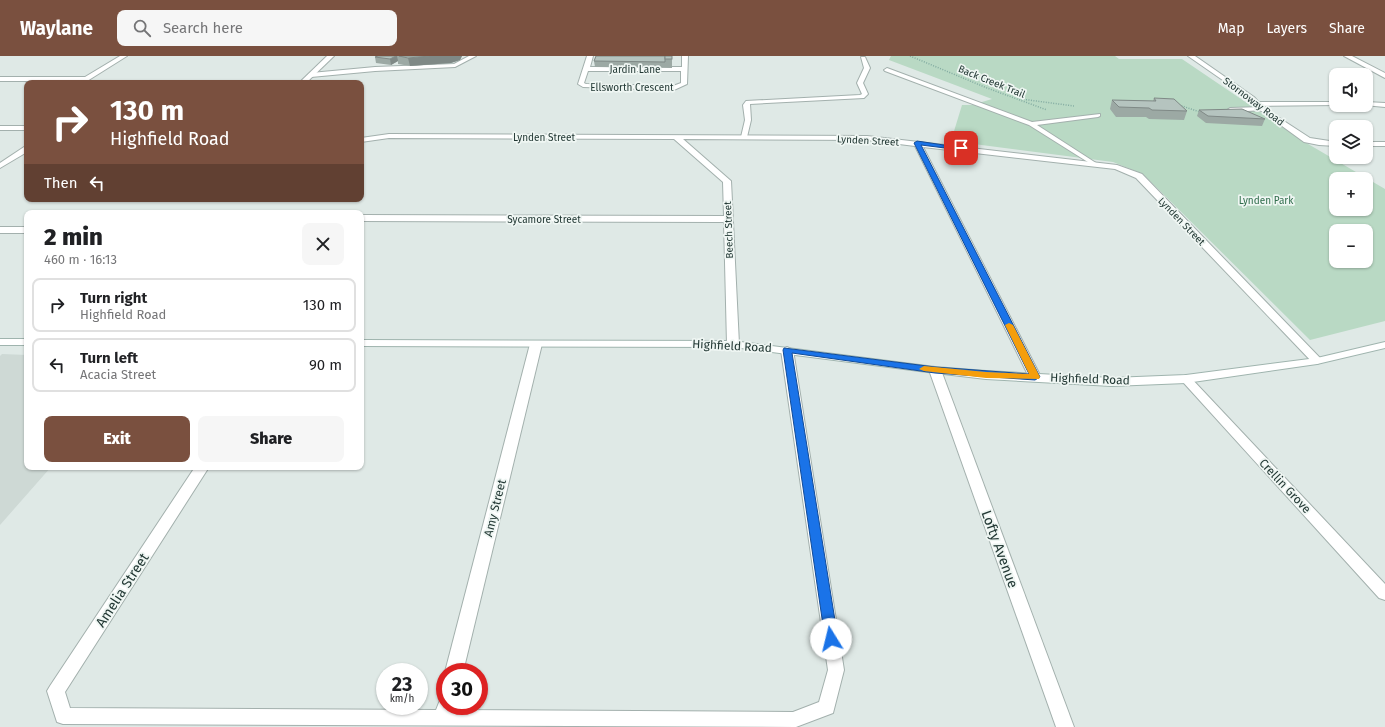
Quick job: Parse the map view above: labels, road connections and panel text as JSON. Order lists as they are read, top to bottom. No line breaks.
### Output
{"streets":{"street":["Jardin Lane","Ellsworth Crescent","Stornoway Road","Lynden Street","Sycamore Street","Beech Street","Highfield Road","Crellin Grove","Amy Street","Lofty Avenue","Amelia Street"],"path":["Back Creek Trail"]},"crossings":[["Jardin Lane","Ellsworth Crescent"],["Lynden Street","Beech Street"],["Lynden Street","Highfield Road"],["Sycamore Street","Beech Street"],["Beech Street","Highfield Road"],["Highfield Road","Crellin Grove"],["Highfield Road","Amy Street"],["Highfield Road","Lofty Avenue"]],"parks":["Lynden Park"],"page":{"header":"Waylane","search":"Search here","nav":["Map","Layers","Share"],"map_buttons":["+","−"],"turn":["130 m","Highfield Road"],"then":"Then","heading":["2 min","460 m · 16:13"],"list":[{"name":"Turn right","note":"Highfield Road","value":"130 m"},{"name":"Turn left","note":"Acacia Street","value":"90 m"}],"buttons":["Exit","Share"],"speed":"23 km/h","limit":"30"}}
